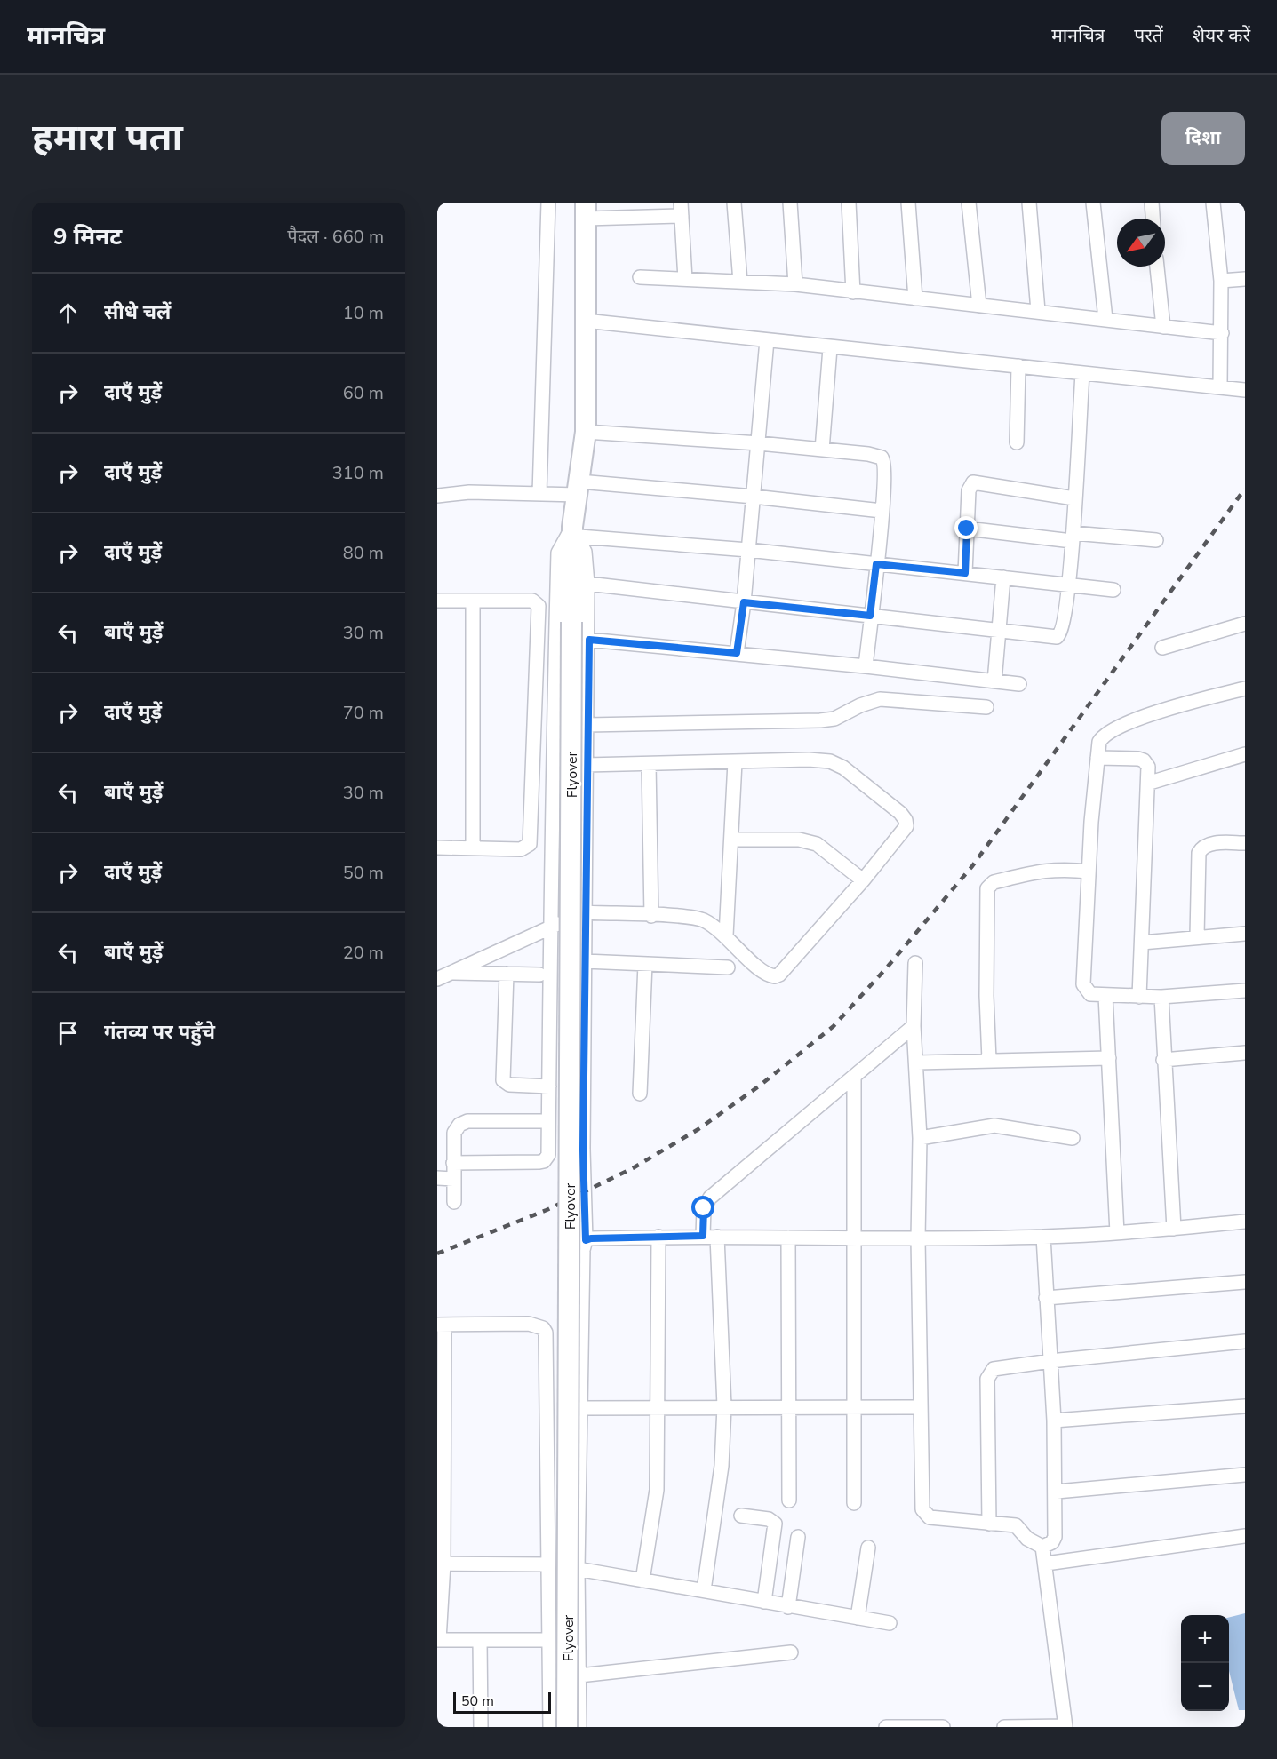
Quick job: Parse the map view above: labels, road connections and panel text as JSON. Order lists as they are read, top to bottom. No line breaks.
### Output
{"streets":{"main road":["Flyover"]},"scale_bar":"50 m","north":"bottom left","page":{"header":"मानचित्र","nav":["मानचित्र","परतें","शेयर करें"],"buttons":"दिशा","title":"हमारा पता","heading":["9 मिनट","पैदल · 660 m"],"list":[["सीधे चलें","10 m"],["दाएँ मुड़ें","60 m"],["दाएँ मुड़ें","310 m"],["दाएँ मुड़ें","80 m"],["बाएँ मुड़ें","30 m"],["दाएँ मुड़ें","70 m"],["बाएँ मुड़ें","30 m"],["दाएँ मुड़ें","50 m"],["बाएँ मुड़ें","20 m"],"गंतव्य पर पहुँचे"],"map_buttons":["+","−"],"scale":"50 m"}}
